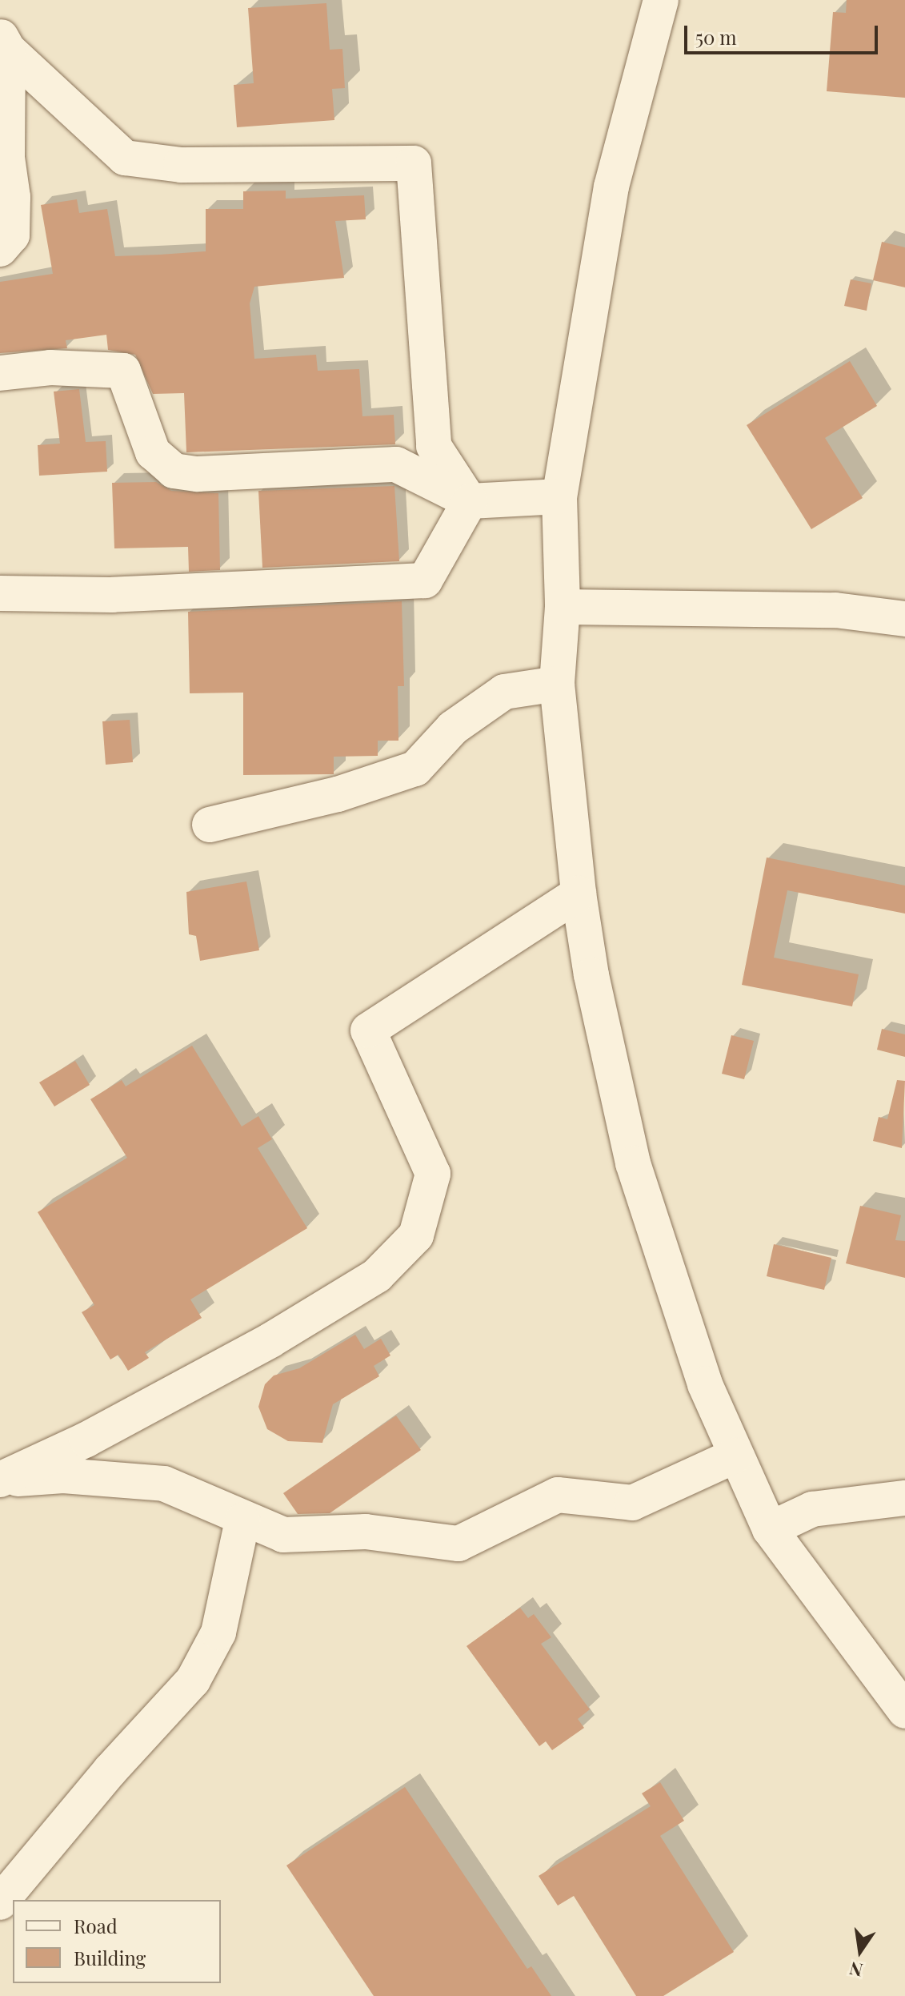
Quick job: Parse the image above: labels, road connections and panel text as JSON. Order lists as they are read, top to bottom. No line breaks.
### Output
{"legend":["Road","Building"],"scale_bar":"50 m","north":"bottom"}
